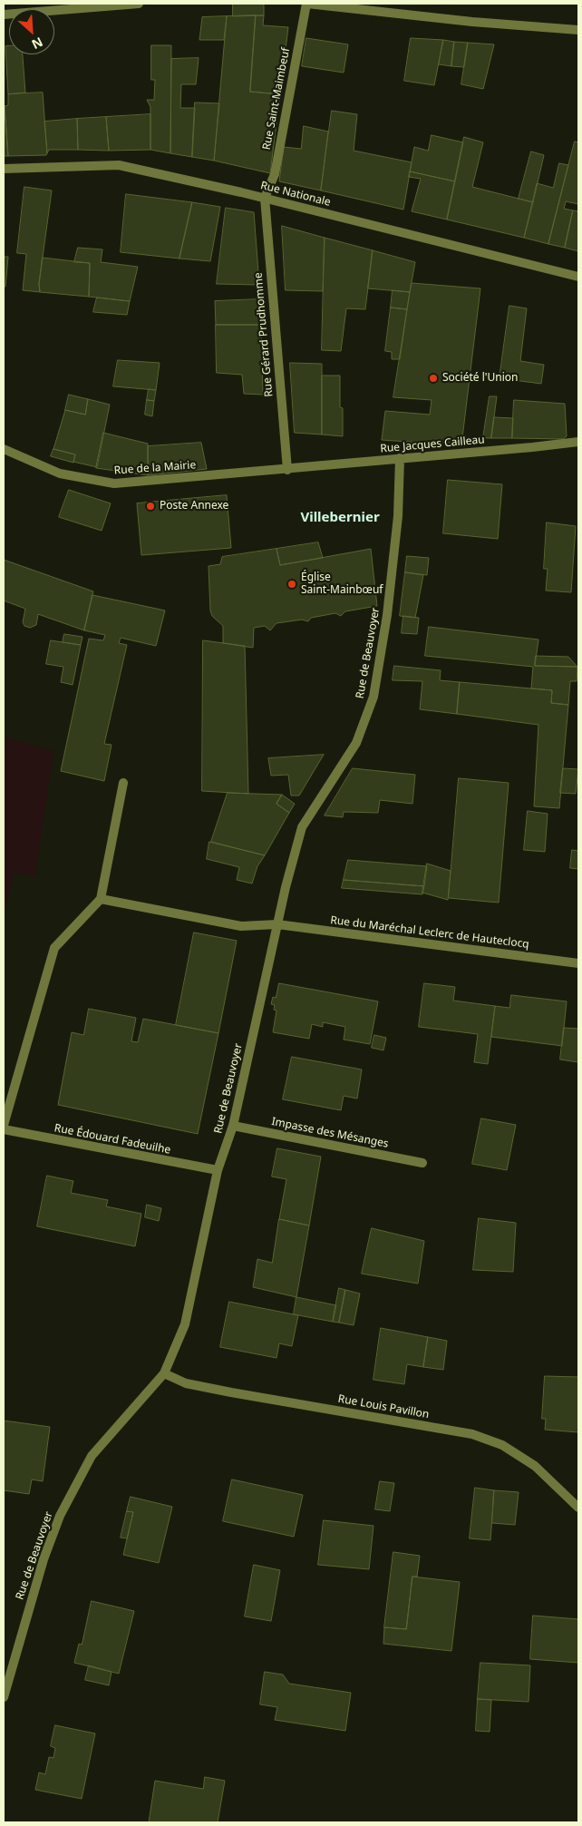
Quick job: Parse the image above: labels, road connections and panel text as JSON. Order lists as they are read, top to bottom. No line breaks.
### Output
{"streets":{"street":["Rue Saint-Maimbeuf","Rue Nationale","Rue Gérard Prudhomme","Rue Jacques Cailleau","Rue de la Mairie","Rue de Beauvoyer","Rue du Maréchal Leclerc de Hauteclocq","Impasse des Mésanges","Rue Édouard Fadeuilhe","Rue Louis Pavillon"]},"crossings":[["Rue Saint-Maimbeuf","Rue Nationale"],["Rue Saint-Maimbeuf","Rue Gérard Prudhomme"],["Rue Nationale","Rue Gérard Prudhomme"],["Rue Gérard Prudhomme","Rue Jacques Cailleau"],["Rue Gérard Prudhomme","Rue de la Mairie"],["Rue Jacques Cailleau","Rue de la Mairie"],["Rue Jacques Cailleau","Rue de Beauvoyer"],["Rue de Beauvoyer","Rue du Maréchal Leclerc de Hauteclocq"],["Rue de Beauvoyer","Impasse des Mésanges"],["Rue de Beauvoyer","Rue Édouard Fadeuilhe"],["Rue de Beauvoyer","Rue Louis Pavillon"]],"districts":["Villebernier"],"places":["Société l'Union","Poste Annexe","Église Saint-Mainbœuf"],"north":"bottom right"}
